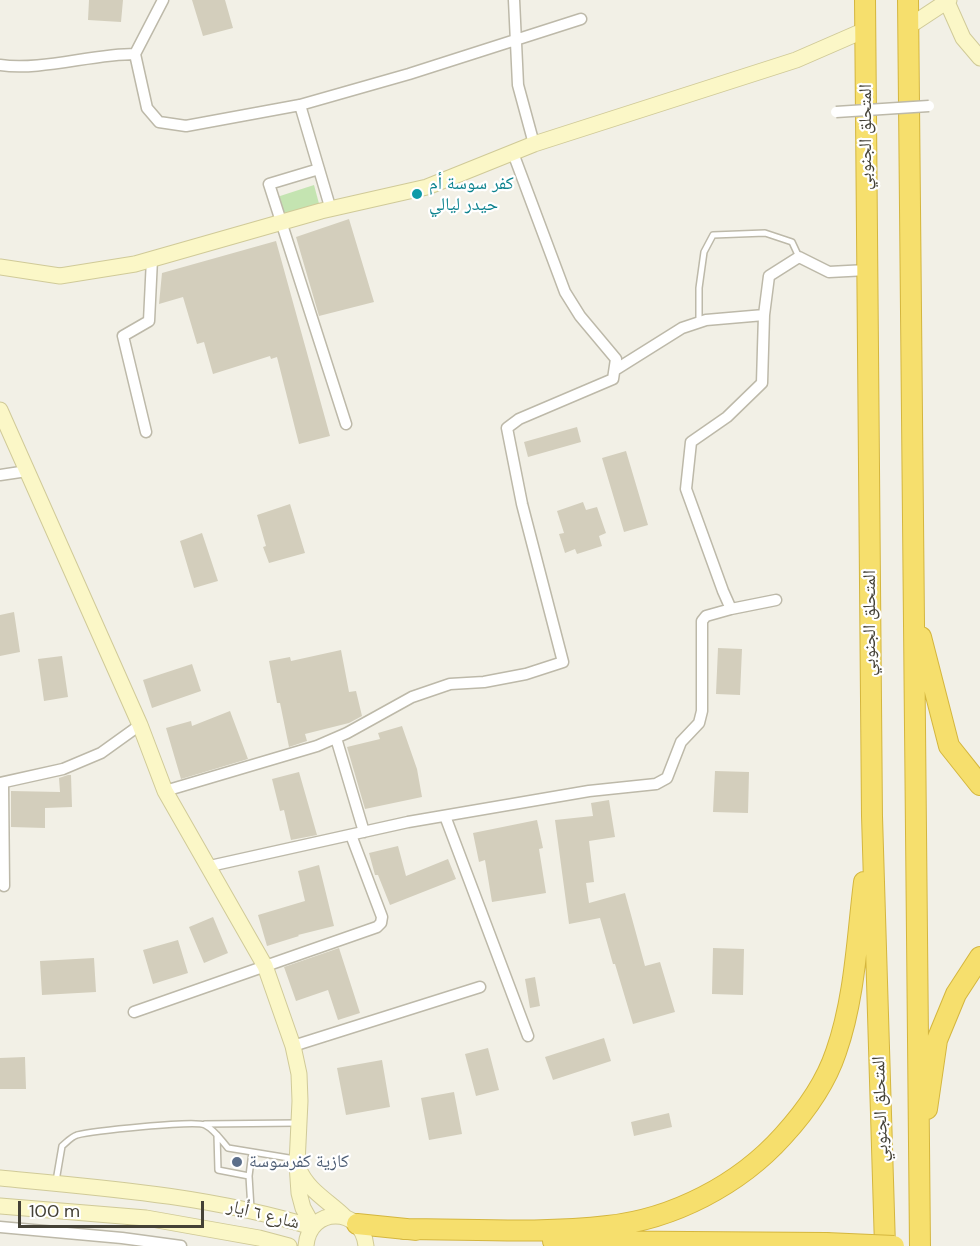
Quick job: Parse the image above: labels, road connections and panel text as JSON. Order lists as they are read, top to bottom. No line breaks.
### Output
{"streets":{"highway":["المتحلق الجنوبي"],"street":["شارع ٦ أيار"]},"places":["كفر سوسة أم حيدر ليالي","كازية كفرسوسة"],"scale_bar":"100 m"}
